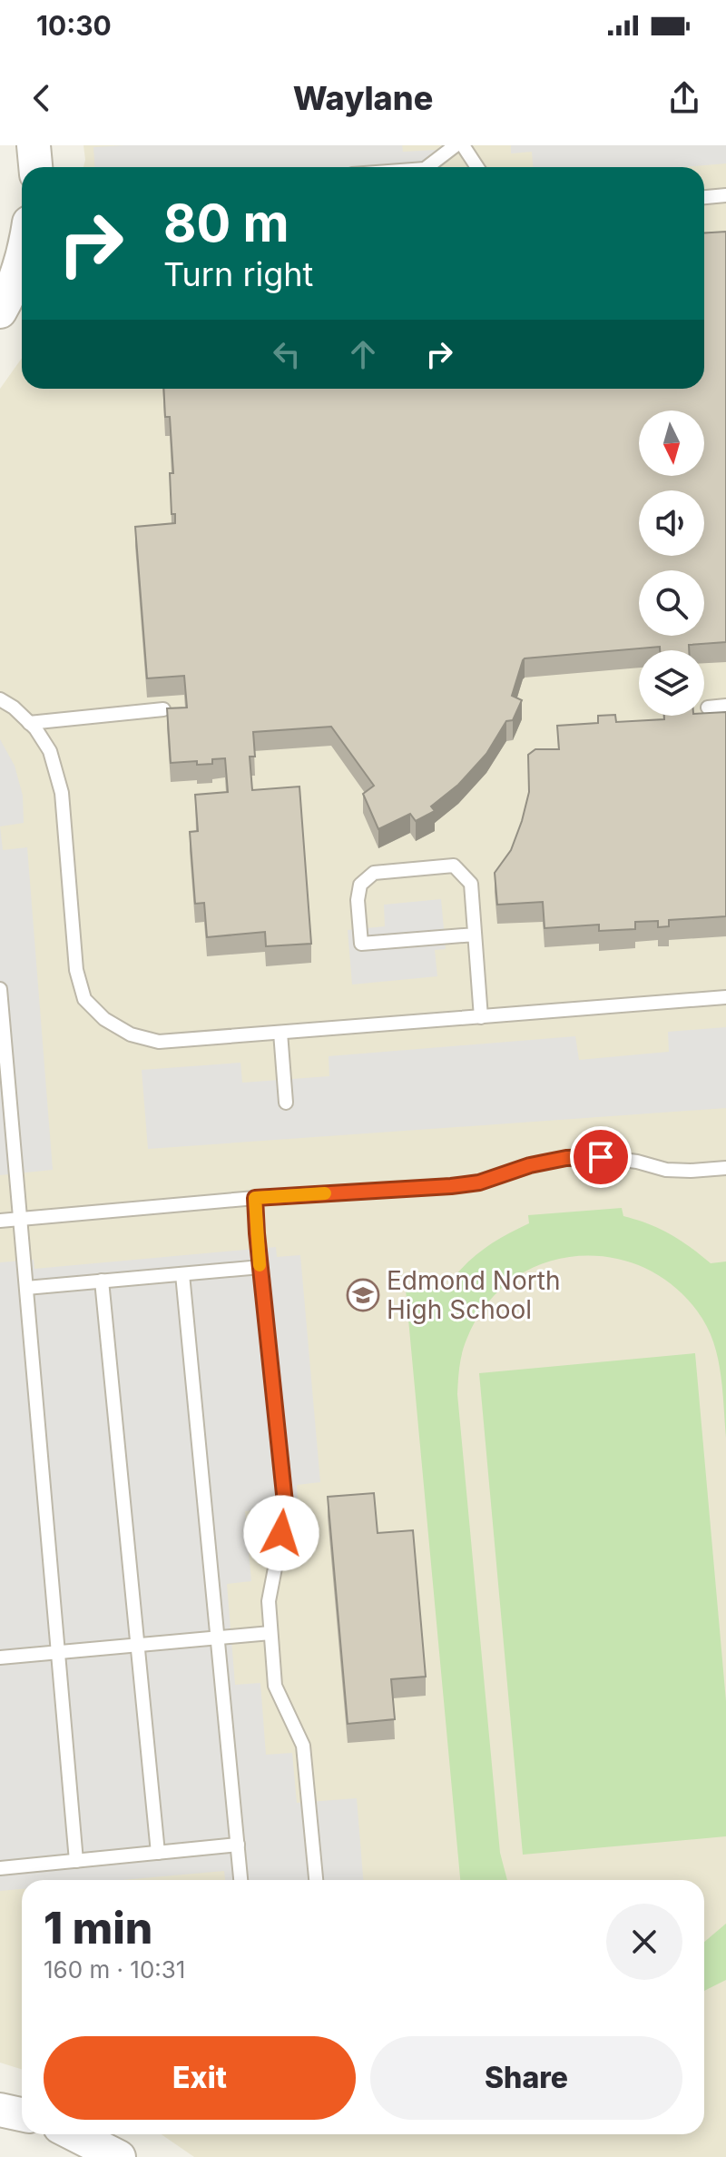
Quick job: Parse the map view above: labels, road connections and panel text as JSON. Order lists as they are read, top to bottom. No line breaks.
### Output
{"places":{"school or university":["Edmond North High School"]},"north":"bottom","page":{"status":"10:30","header":"Waylane","turn":["80 m","Turn right"],"heading":["1 min","160 m · 10:31"],"buttons":["Exit","Share"]}}
